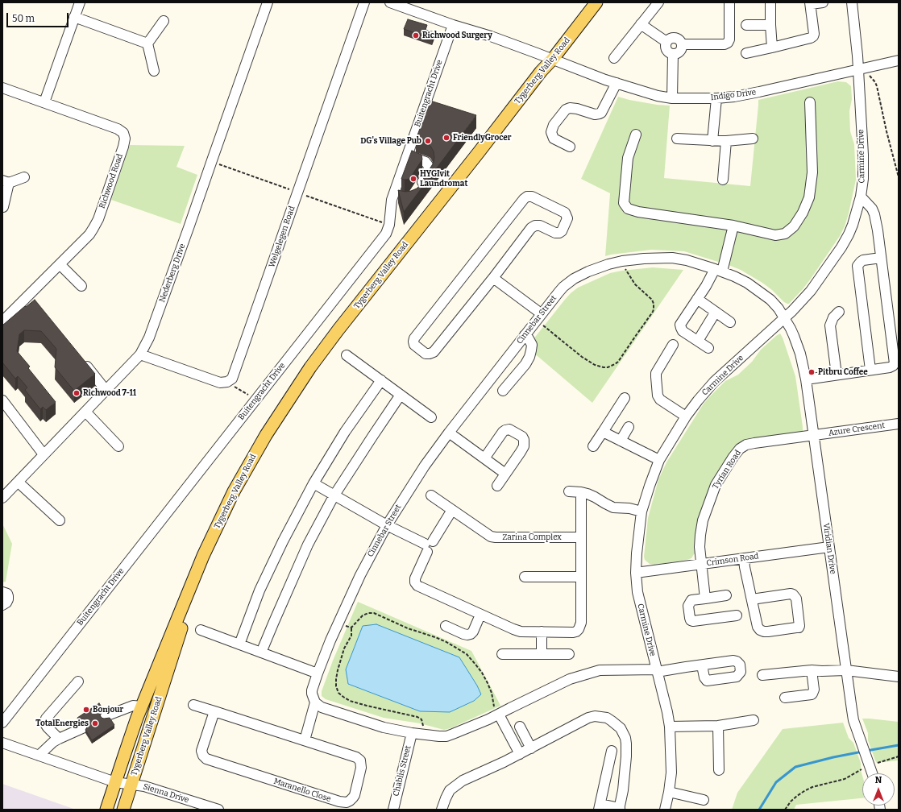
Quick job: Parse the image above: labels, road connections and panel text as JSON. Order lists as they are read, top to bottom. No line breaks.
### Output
{"streets":{"main road":["Tygerberg Valley Road"],"street":["Buitengracht Drive","Indigo Drive","Carmine Drive","Richwood Road","Welgelegen Road","Nederberg Drive","Cinnebar Street","Azure Crescent","Tyrian Road","Zarina Complex","Viridian Drive","Crimson Road","Chablis Street","Maranello Close","Sienna Drive"]},"crossings":[["Tygerberg Valley Road","Indigo Drive"],["Tygerberg Valley Road","Sienna Drive"],["Buitengracht Drive","Indigo Drive"],["Indigo Drive","Carmine Drive"],["Carmine Drive","Cinnebar Street"],["Carmine Drive","Viridian Drive"],["Carmine Drive","Crimson Road"],["Cinnebar Street","Viridian Drive"],["Azure Crescent","Tyrian Road"],["Azure Crescent","Viridian Drive"],["Tyrian Road","Viridian Drive"],["Tyrian Road","Crimson Road"],["Viridian Drive","Crimson Road"]],"places":["Richwood Surgery","FriendlyGrocer","DG's Village Pub","HYGIvit Laundromat","Pitbru Coffee","Richwood 7-11","Bonjour","TotalEnergies"],"scale_bar":"50 m","north":"top"}
